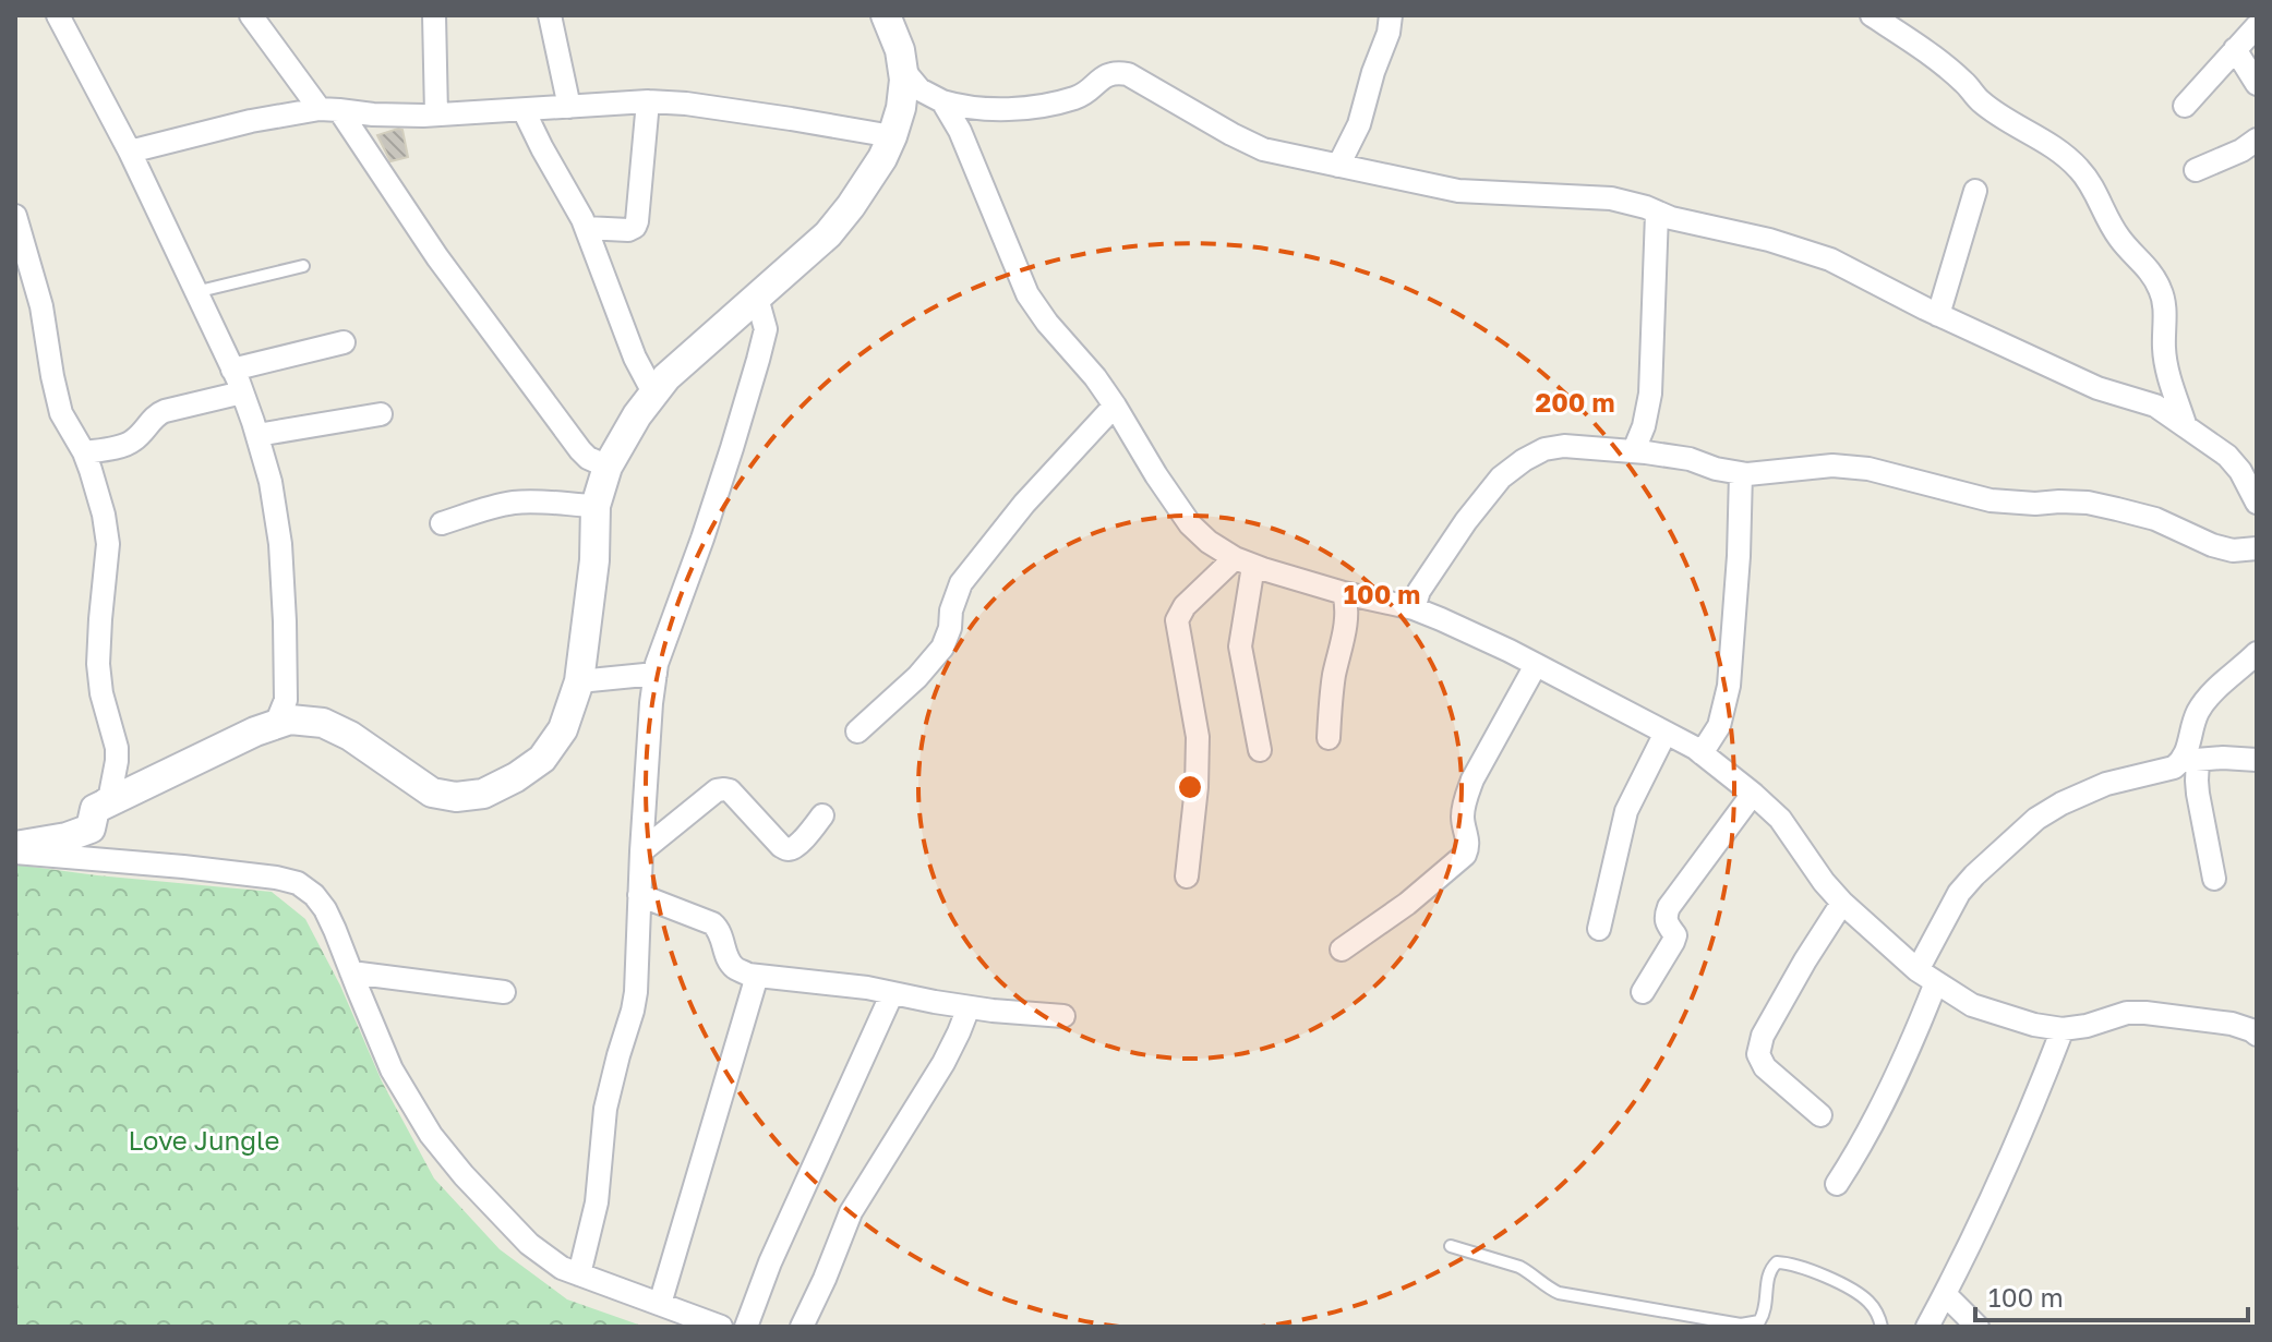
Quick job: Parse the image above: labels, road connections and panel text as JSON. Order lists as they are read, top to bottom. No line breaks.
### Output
{"parks":["Love Jungle"],"scale_bar":"100 m","rings":["200 m","100 m"]}
